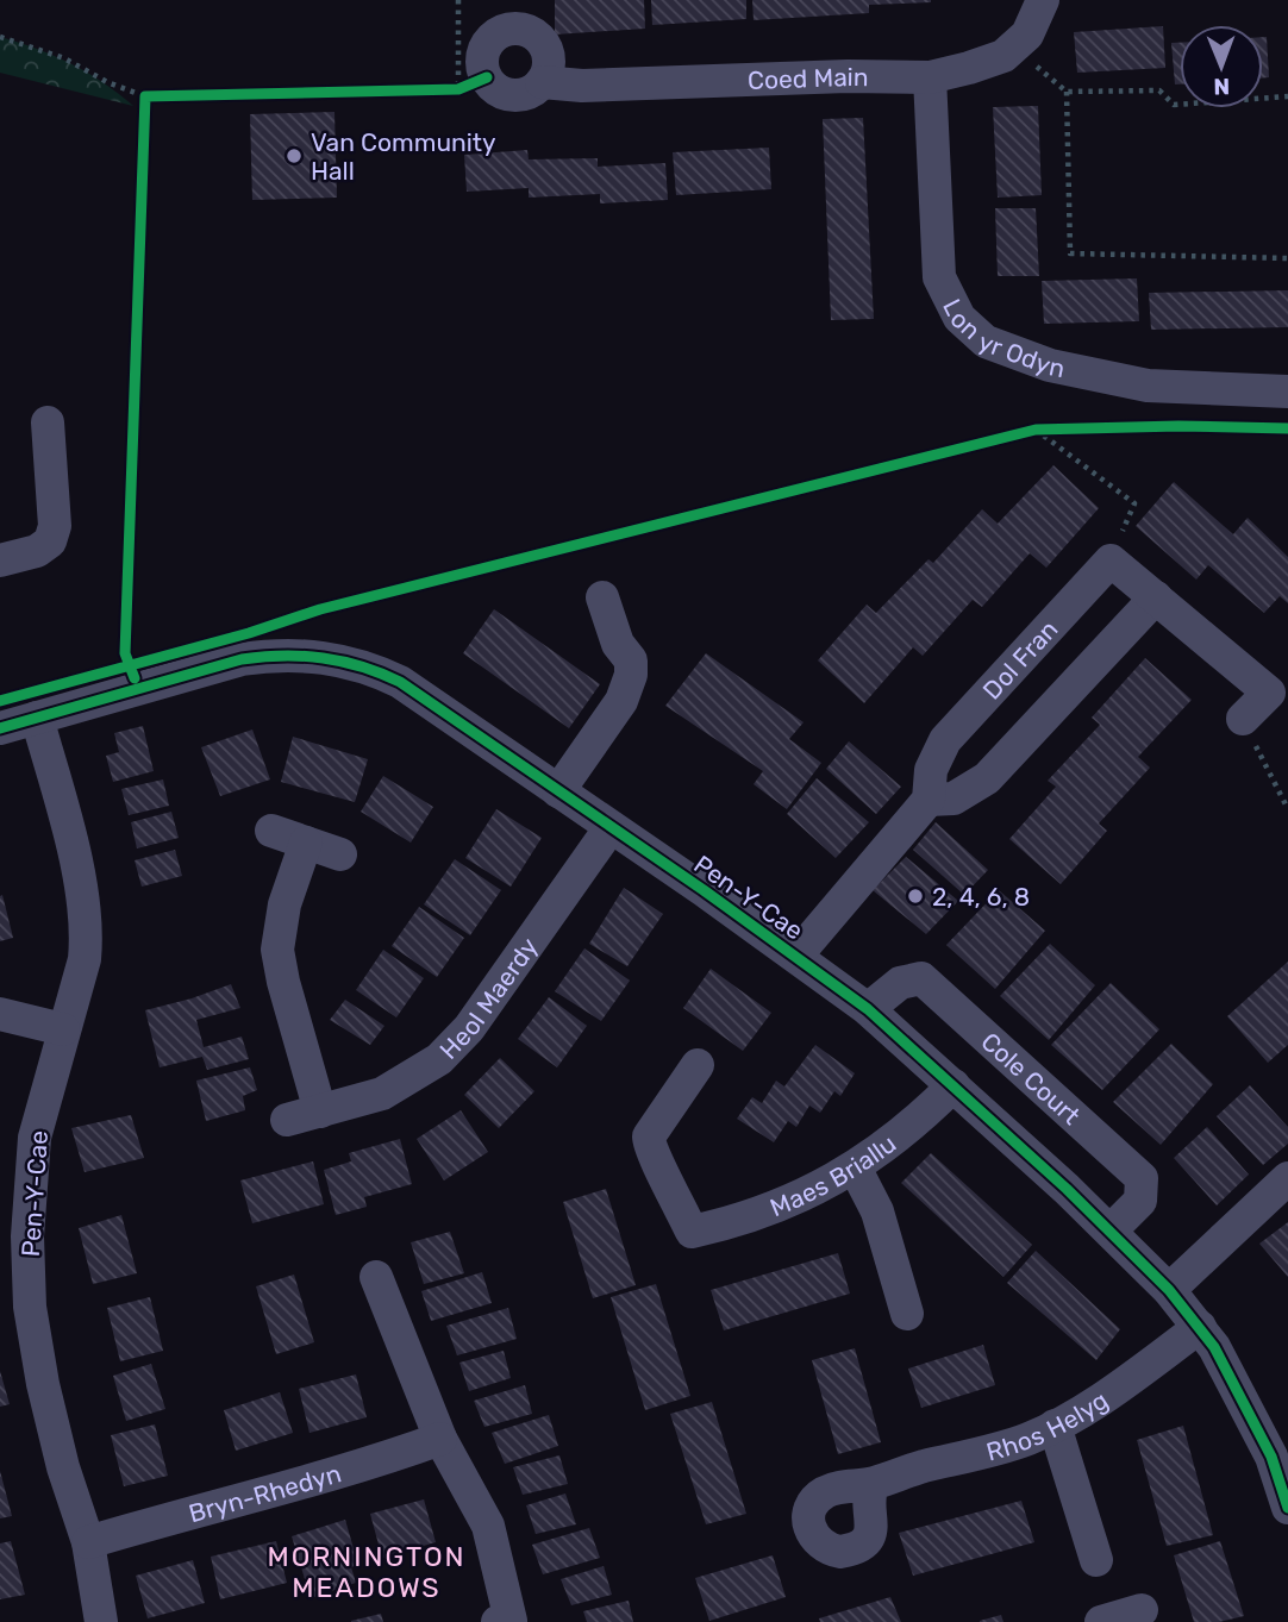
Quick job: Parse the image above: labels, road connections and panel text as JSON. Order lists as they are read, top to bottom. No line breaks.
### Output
{"streets":{"street":["Coed Main","Lon yr Odyn","Dol Fran","Pen-Y-Cae","Heol Maerdy","Cole Court","Maes Briallu","Rhos Helyg","Bryn-Rhedyn"]},"crossings":[["Coed Main","Lon yr Odyn"],["Dol Fran","Pen-Y-Cae"],["Pen-Y-Cae","Heol Maerdy"],["Pen-Y-Cae","Cole Court"],["Pen-Y-Cae","Maes Briallu"],["Pen-Y-Cae","Rhos Helyg"],["Pen-Y-Cae","Bryn-Rhedyn"]],"districts":["MORNINGTON MEADOWS"],"places":["Van Community Hall","2, 4, 6, 8"],"north":"bottom"}
